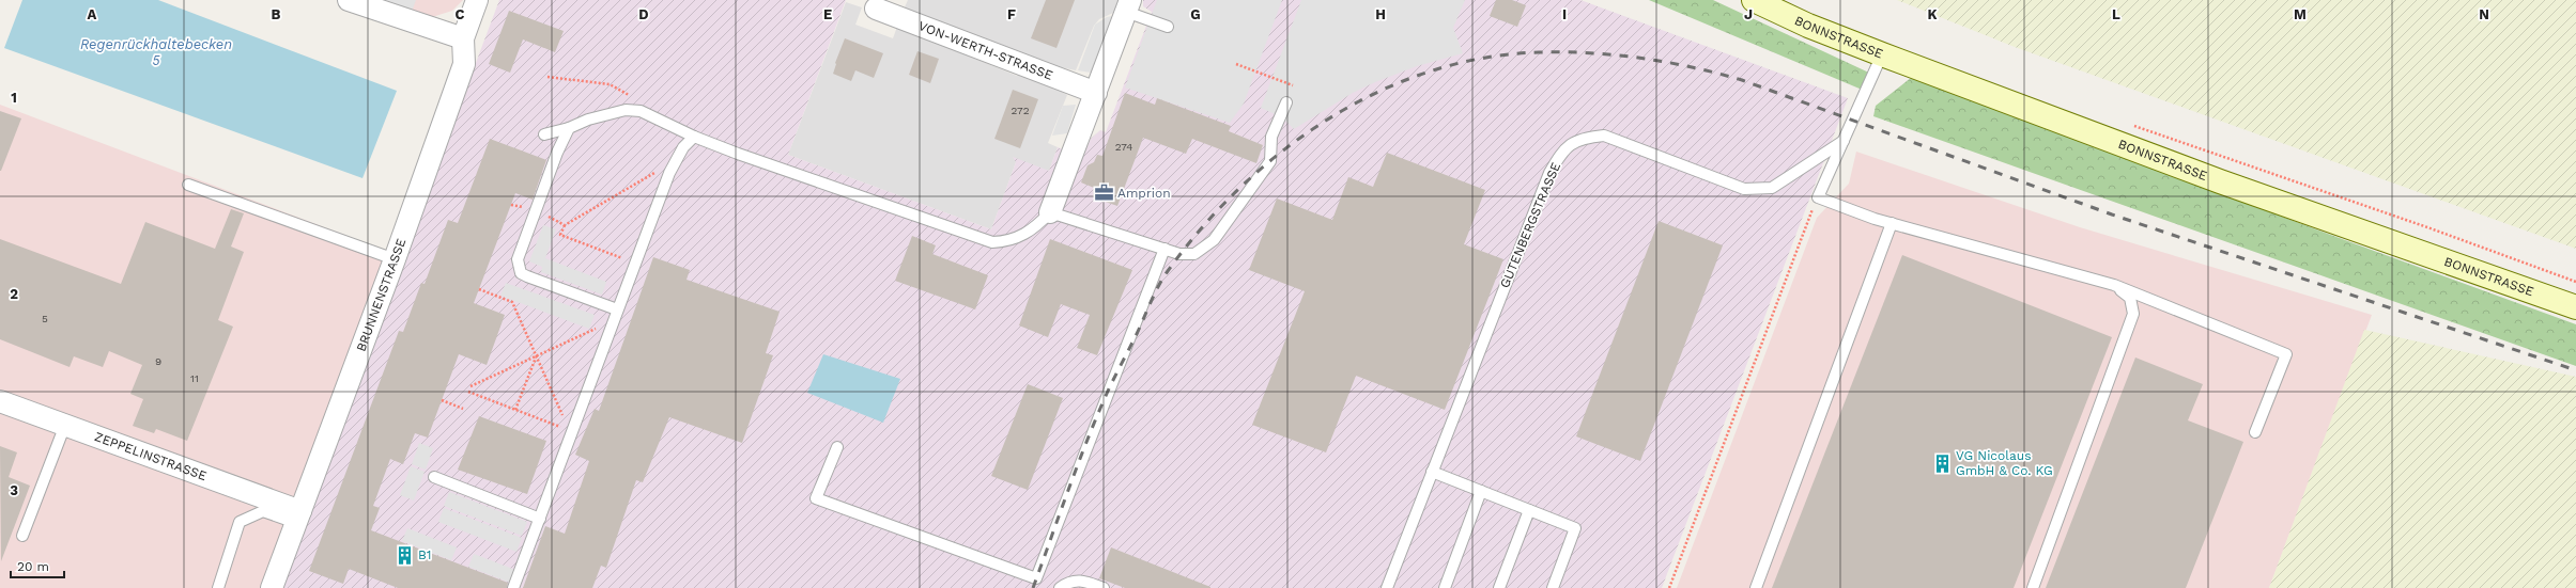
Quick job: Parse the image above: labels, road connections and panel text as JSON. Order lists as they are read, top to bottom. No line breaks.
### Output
{"streets":{"main road":["BONNSTRASSE"],"street":["VON-WERTH-STRASSE","BRUNNENSTRASSE","ZEPPELINSTRASSE"],"lane":["GUTENBERGSTRASSE"]},"crossings":[["BRUNNENSTRASSE","ZEPPELINSTRASSE"]],"water":["Regenrückhaltebecken 5"],"places":{"office":["Amprion"],"building":["VG Nicolaus GmbH & Co. KG","B1"]},"house_numbers":["272","274","5","9","11"],"scale_bar":"20 m","grid":{"columns":["A","B","C","D","E","F","G","H","I","J","K","L","M","N"],"rows":["1","2","3"]}}
